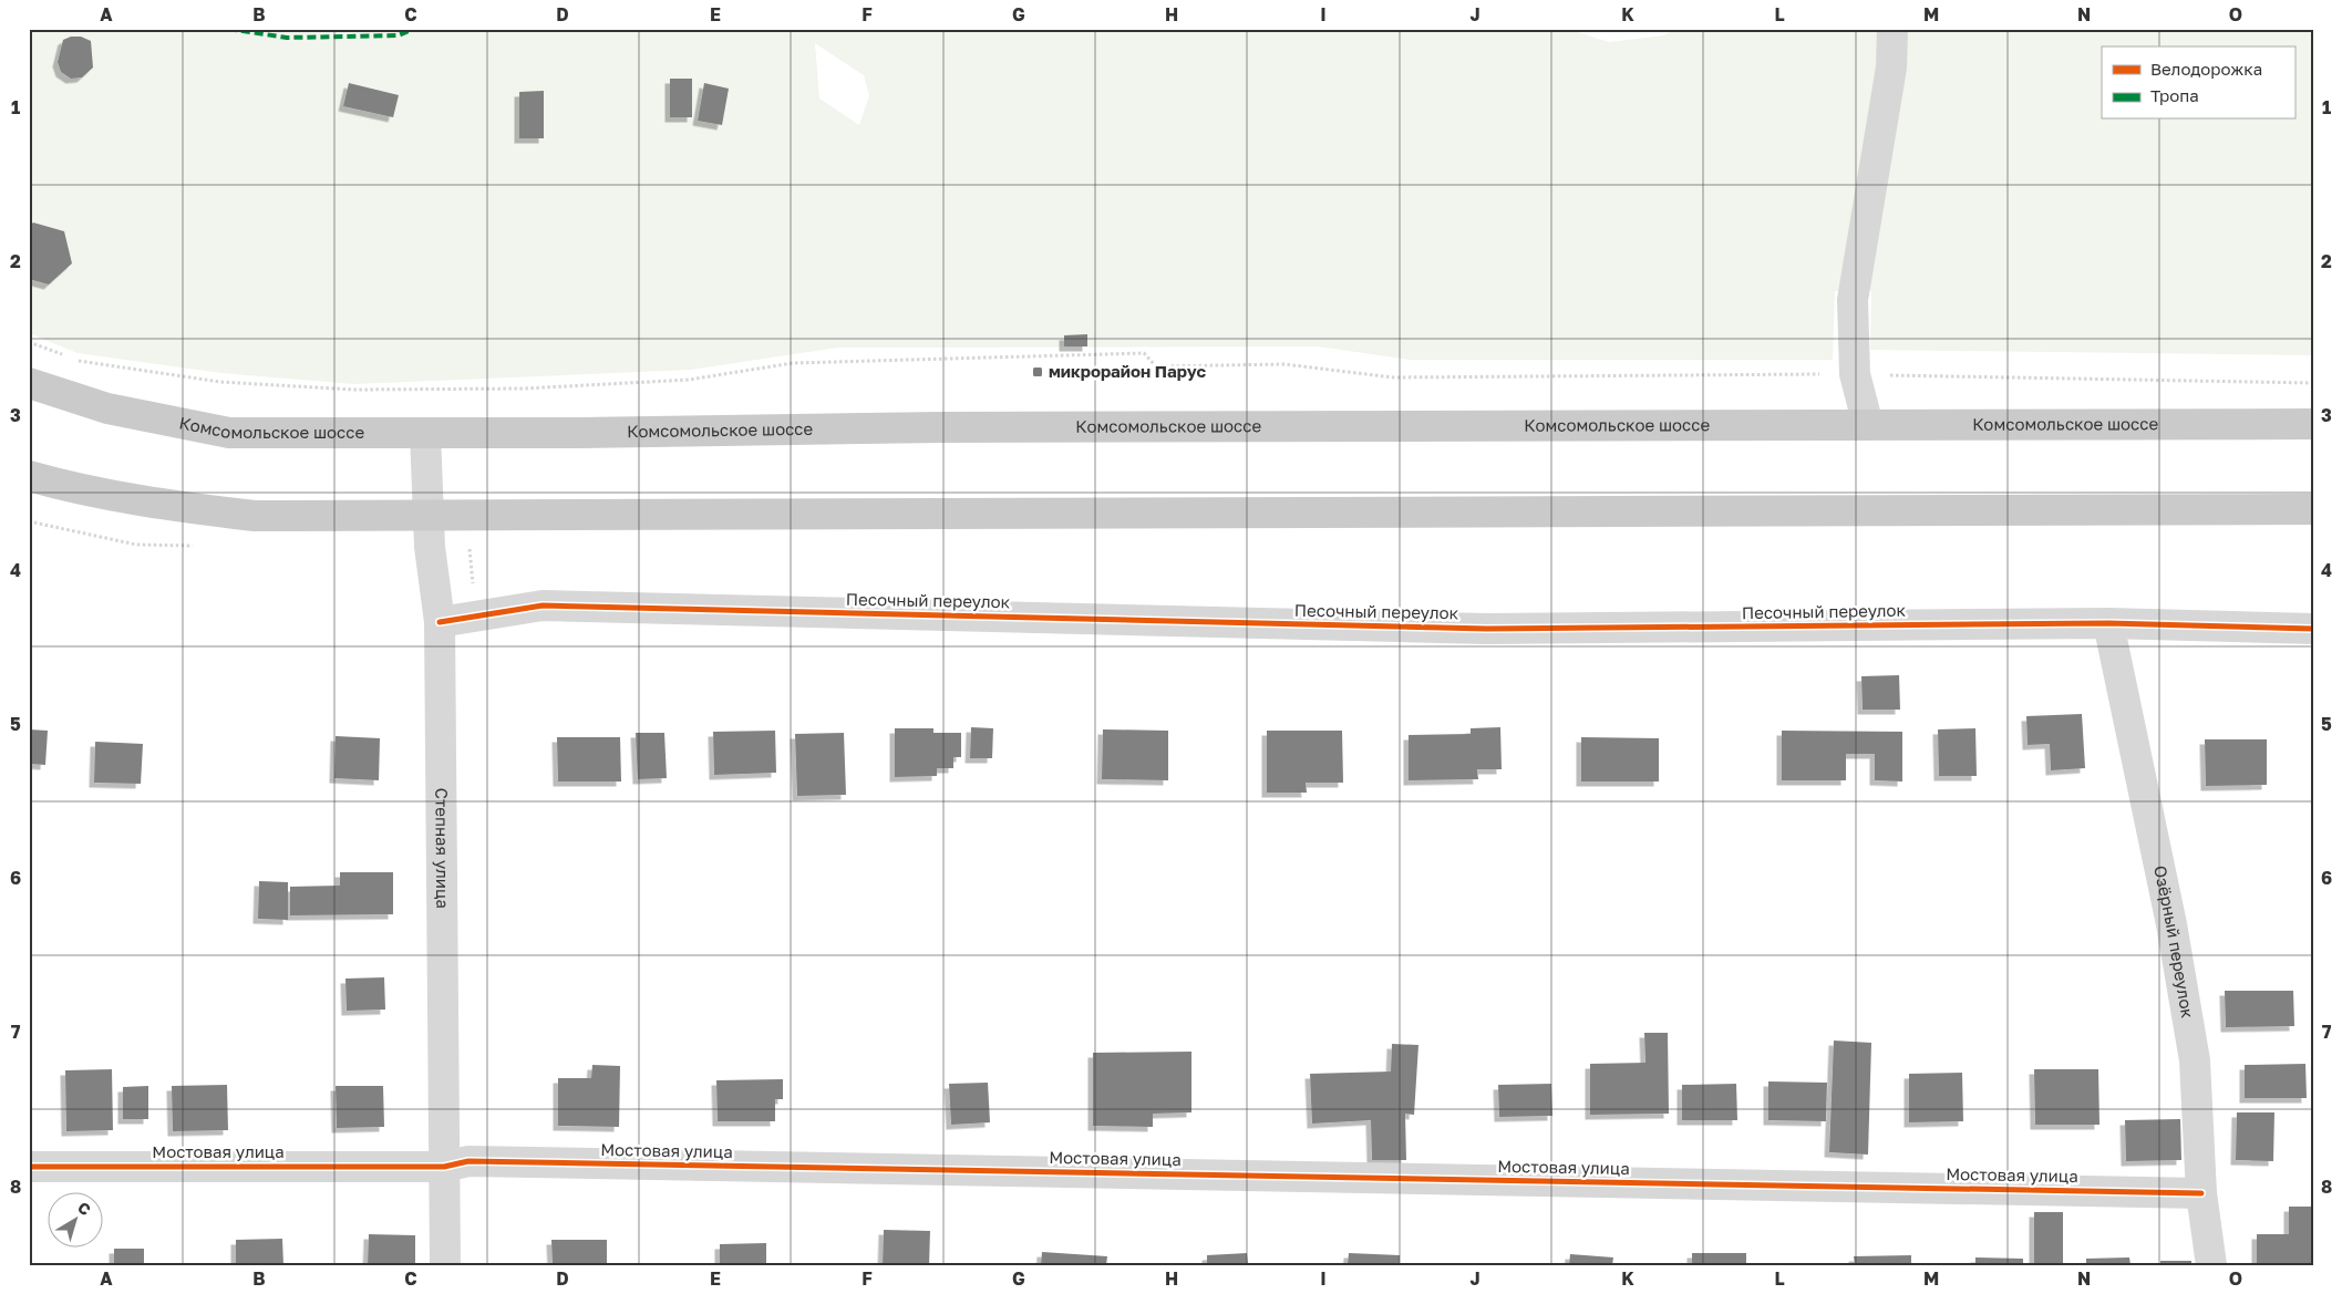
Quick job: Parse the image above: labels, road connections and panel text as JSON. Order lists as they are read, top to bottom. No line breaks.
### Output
{"streets":{"main road":["Комсомольское шоссе"],"street":["Песочный переулок","Степная улица","Озёрный переулок","Мостовая улица"]},"crossings":[["Комсомольское шоссе","Степная улица"],["Песочный переулок","Степная улица"],["Песочный переулок","Озёрный переулок"],["Степная улица","Мостовая улица"],["Озёрный переулок","Мостовая улица"]],"places":{"transit":["микрорайон Парус"]},"legend":["Велодорожка","Тропа"],"north":"top right","grid":{"columns":["A","B","C","D","E","F","G","H","I","J","K","L","M","N","O"],"rows":["1","2","3","4","5","6","7","8"]}}
